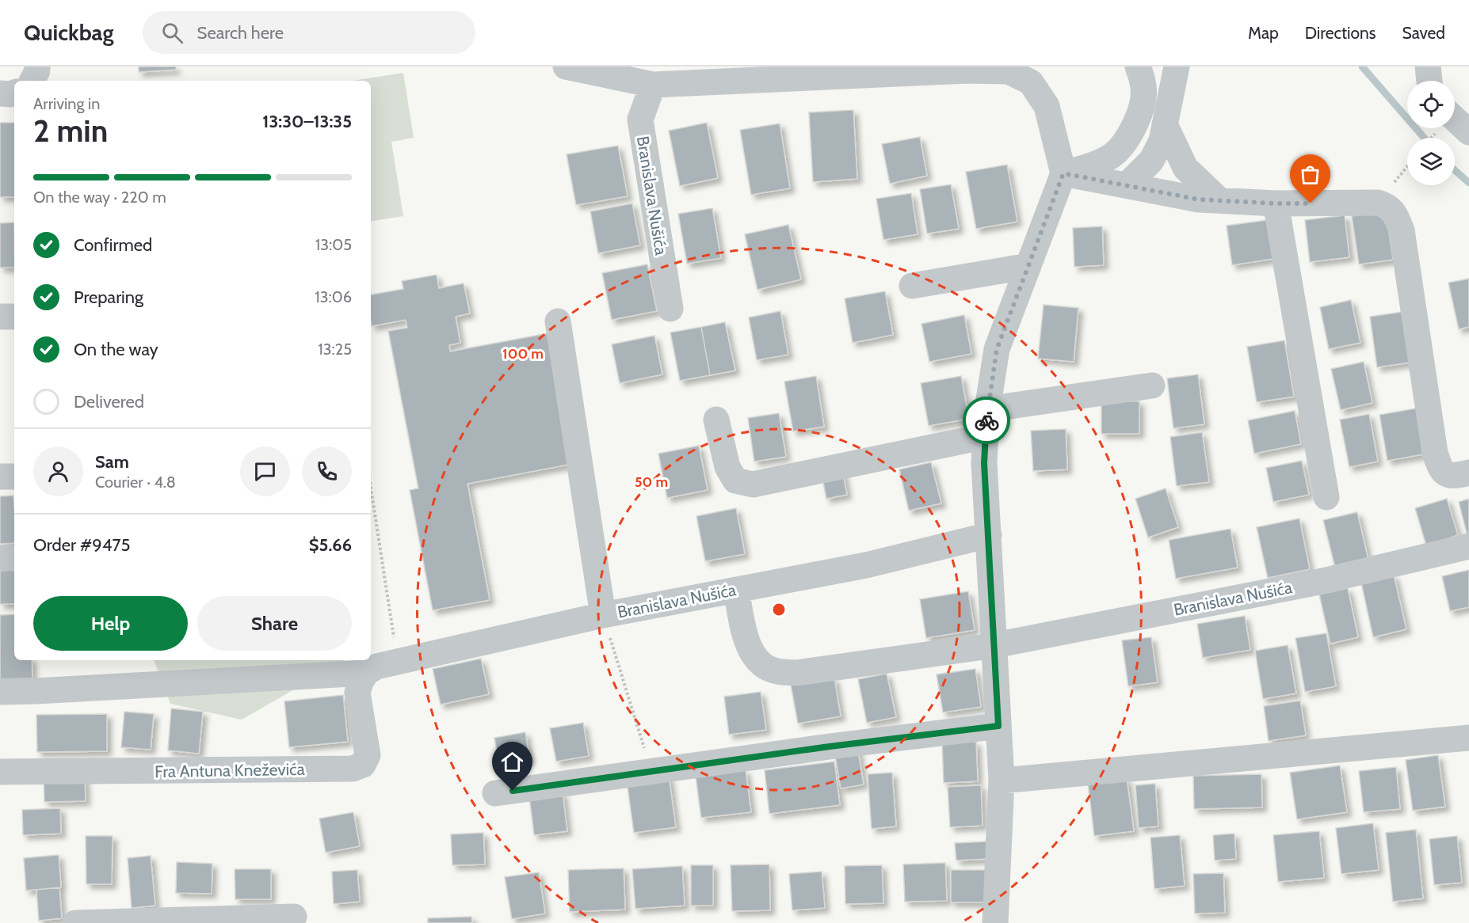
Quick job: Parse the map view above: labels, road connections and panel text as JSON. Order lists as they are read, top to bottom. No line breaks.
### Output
{"streets":{"street":["Branislava Nušića","Fra Antuna Kneževića"]},"crossings":[["Branislava Nušića","Fra Antuna Kneževića"]],"page":{"header":"Quickbag","search":"Search here","nav":["Map","Directions","Saved"],"heading":["2 min","Arriving in","13:30–13:35"],"panel":["Sam","Courier · 4.8","Order #9475","$5.66"],"bar":"On the way · 220 m","list":[["Confirmed","13:05"],["Preparing","13:06"],["On the way","13:25"],"Delivered"],"buttons":["Help","Share"]},"rings":["100 m","50 m"]}
